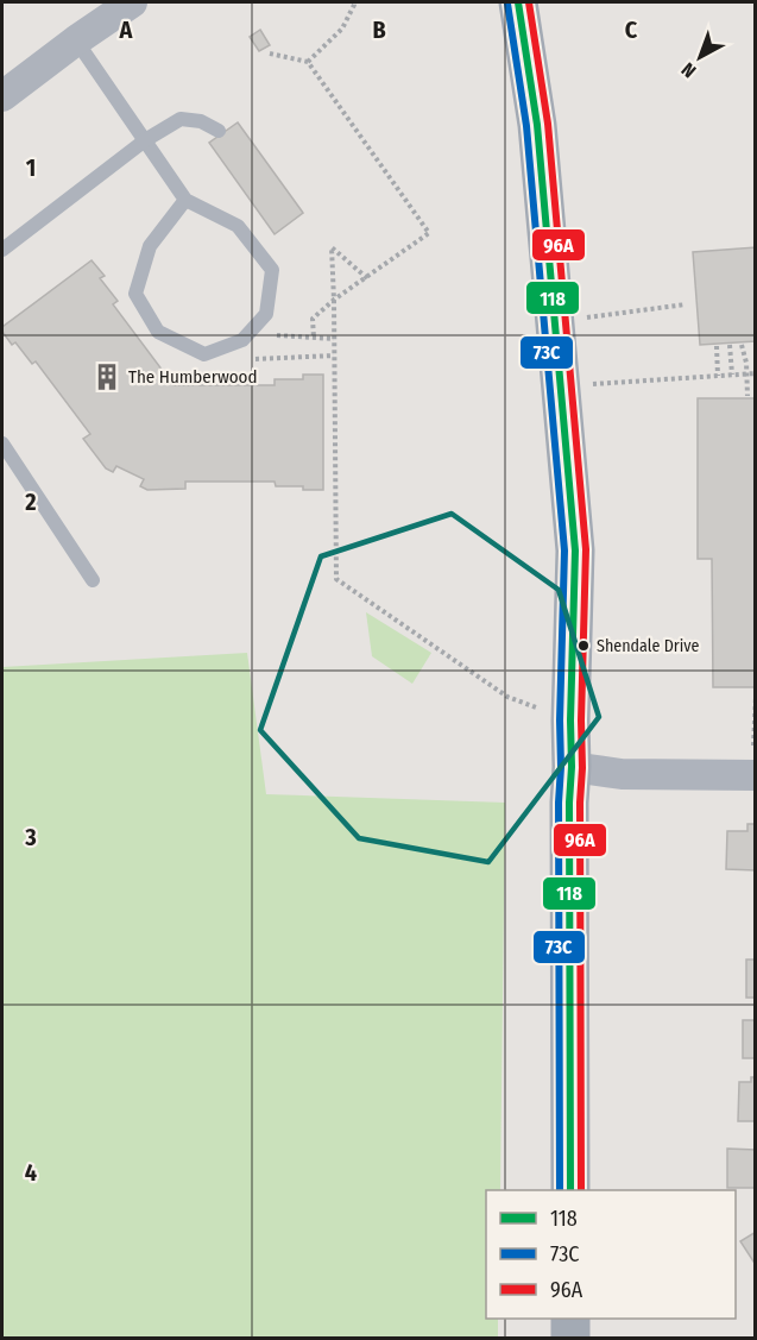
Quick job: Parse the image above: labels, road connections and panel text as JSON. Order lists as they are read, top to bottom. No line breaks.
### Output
{"places":{"building":["The Humberwood"],"other":["Shendale Drive"]},"lines":["transit line 118","transit line 96A","transit line 73C"],"legend":["118","73C","96A"],"north":"bottom left","grid":{"columns":["A","B","C"],"rows":["1","2","3","4"]}}
